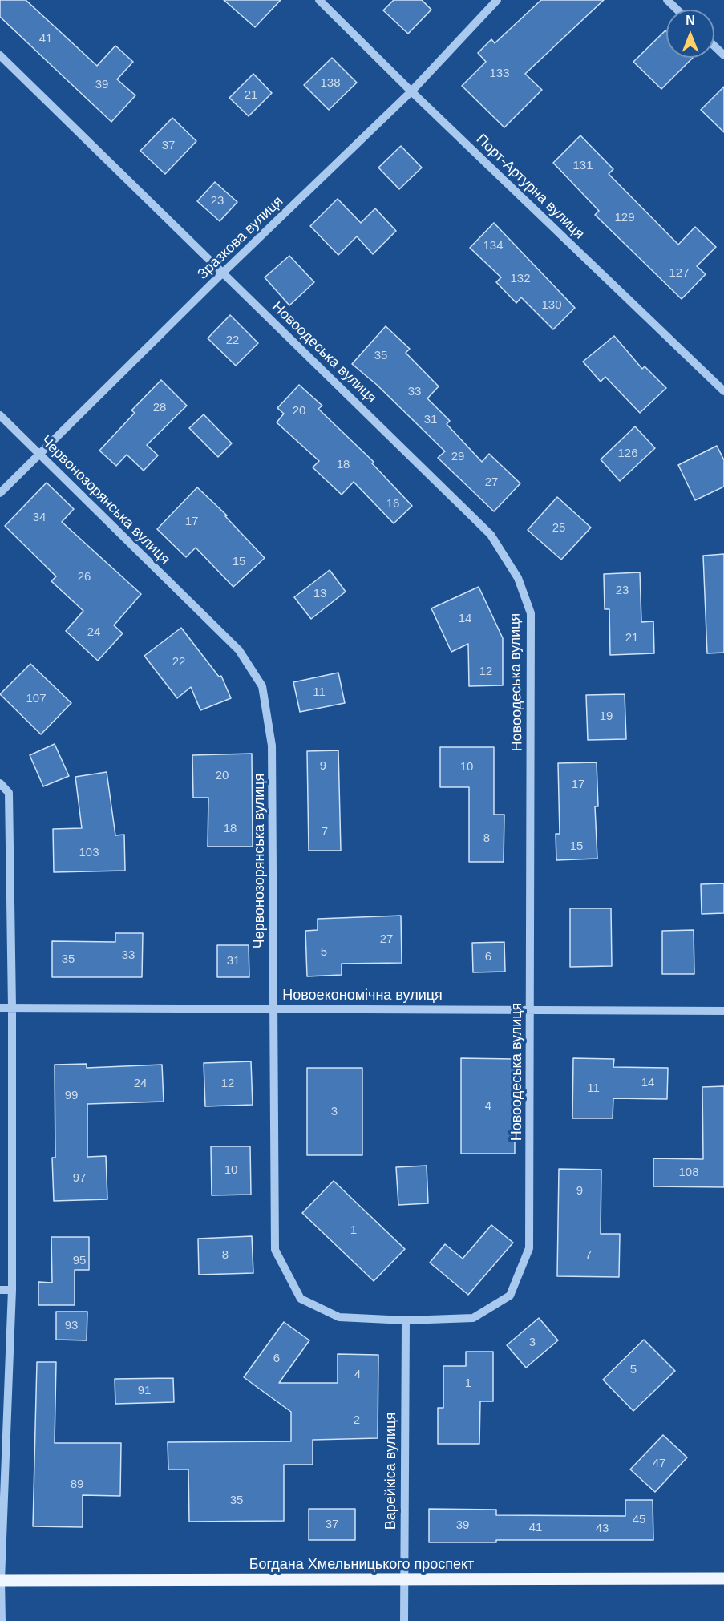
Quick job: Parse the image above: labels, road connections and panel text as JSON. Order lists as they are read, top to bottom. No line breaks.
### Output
{"streets":{"main road":["Богдана Хмельницького проспект"],"street":["Порт-Артурна вулиця","Зразкова вулиця","Новоодеська вулиця","Червонозорянська вулиця","Новоекономічна вулиця","Варейкіса вулиця"]},"crossings":[["Порт-Артурна вулиця","Зразкова вулиця"],["Зразкова вулиця","Новоодеська вулиця"],["Зразкова вулиця","Червонозорянська вулиця"],["Новоодеська вулиця","Червонозорянська вулиця"],["Новоодеська вулиця","Новоекономічна вулиця"],["Новоодеська вулиця","Варейкіса вулиця"],["Червонозорянська вулиця","Новоекономічна вулиця"],["Червонозорянська вулиця","Варейкіса вулиця"],["Варейкіса вулиця","Богдана Хмельницького проспект"]],"house_numbers":["41","133","138","39","21","37","131","23","129","134","127","132","130","22","35","33","28","20","31","126","29","18","27","16","34","17","25","15","26","23","13","14","24","21","22","12","11","107","19","9","10","20","17","18","7","8","15","103","27","5","33","6","35","31","14","24","12","11","99","4","3","10","108","97","9","1","8","7","95","93","3","6","5","4","1","91","2","47","89","35","45","37","39","41","43"],"north":"top"}
